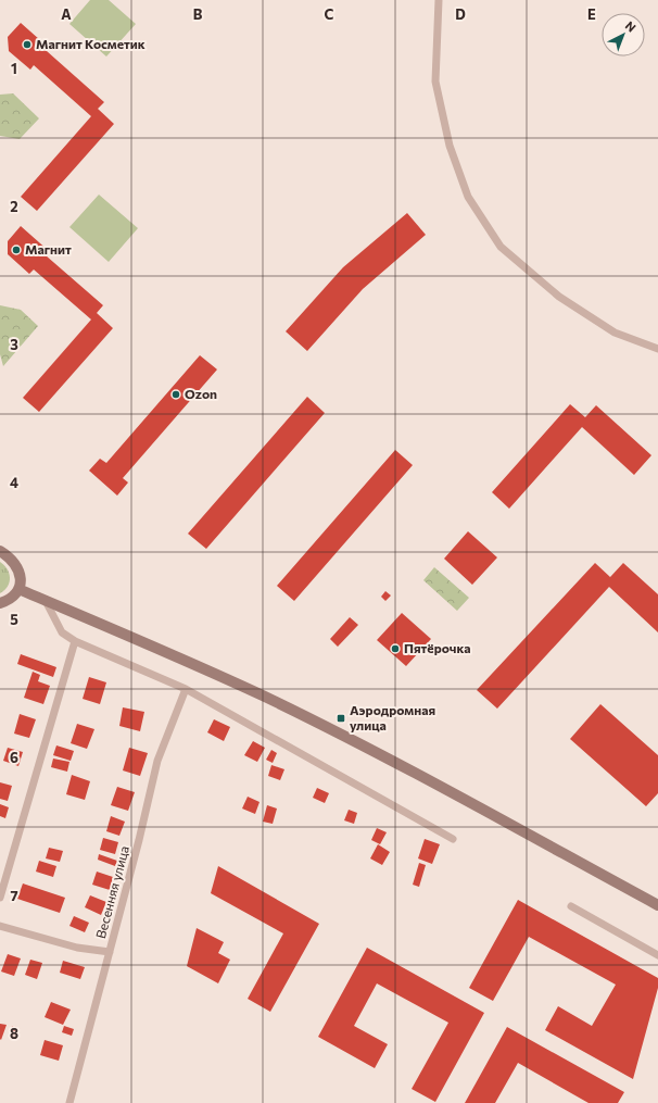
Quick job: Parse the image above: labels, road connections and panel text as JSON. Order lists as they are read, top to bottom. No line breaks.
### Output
{"streets":{"street":["Весенняя улица"]},"places":{"other":["Магнит Косметик","Магнит","Ozon","Пятёрочка"],"transit":["Аэродромная улица"]},"north":"top right","grid":{"columns":["A","B","C","D","E"],"rows":["1","2","3","4","5","6","7","8"]}}
